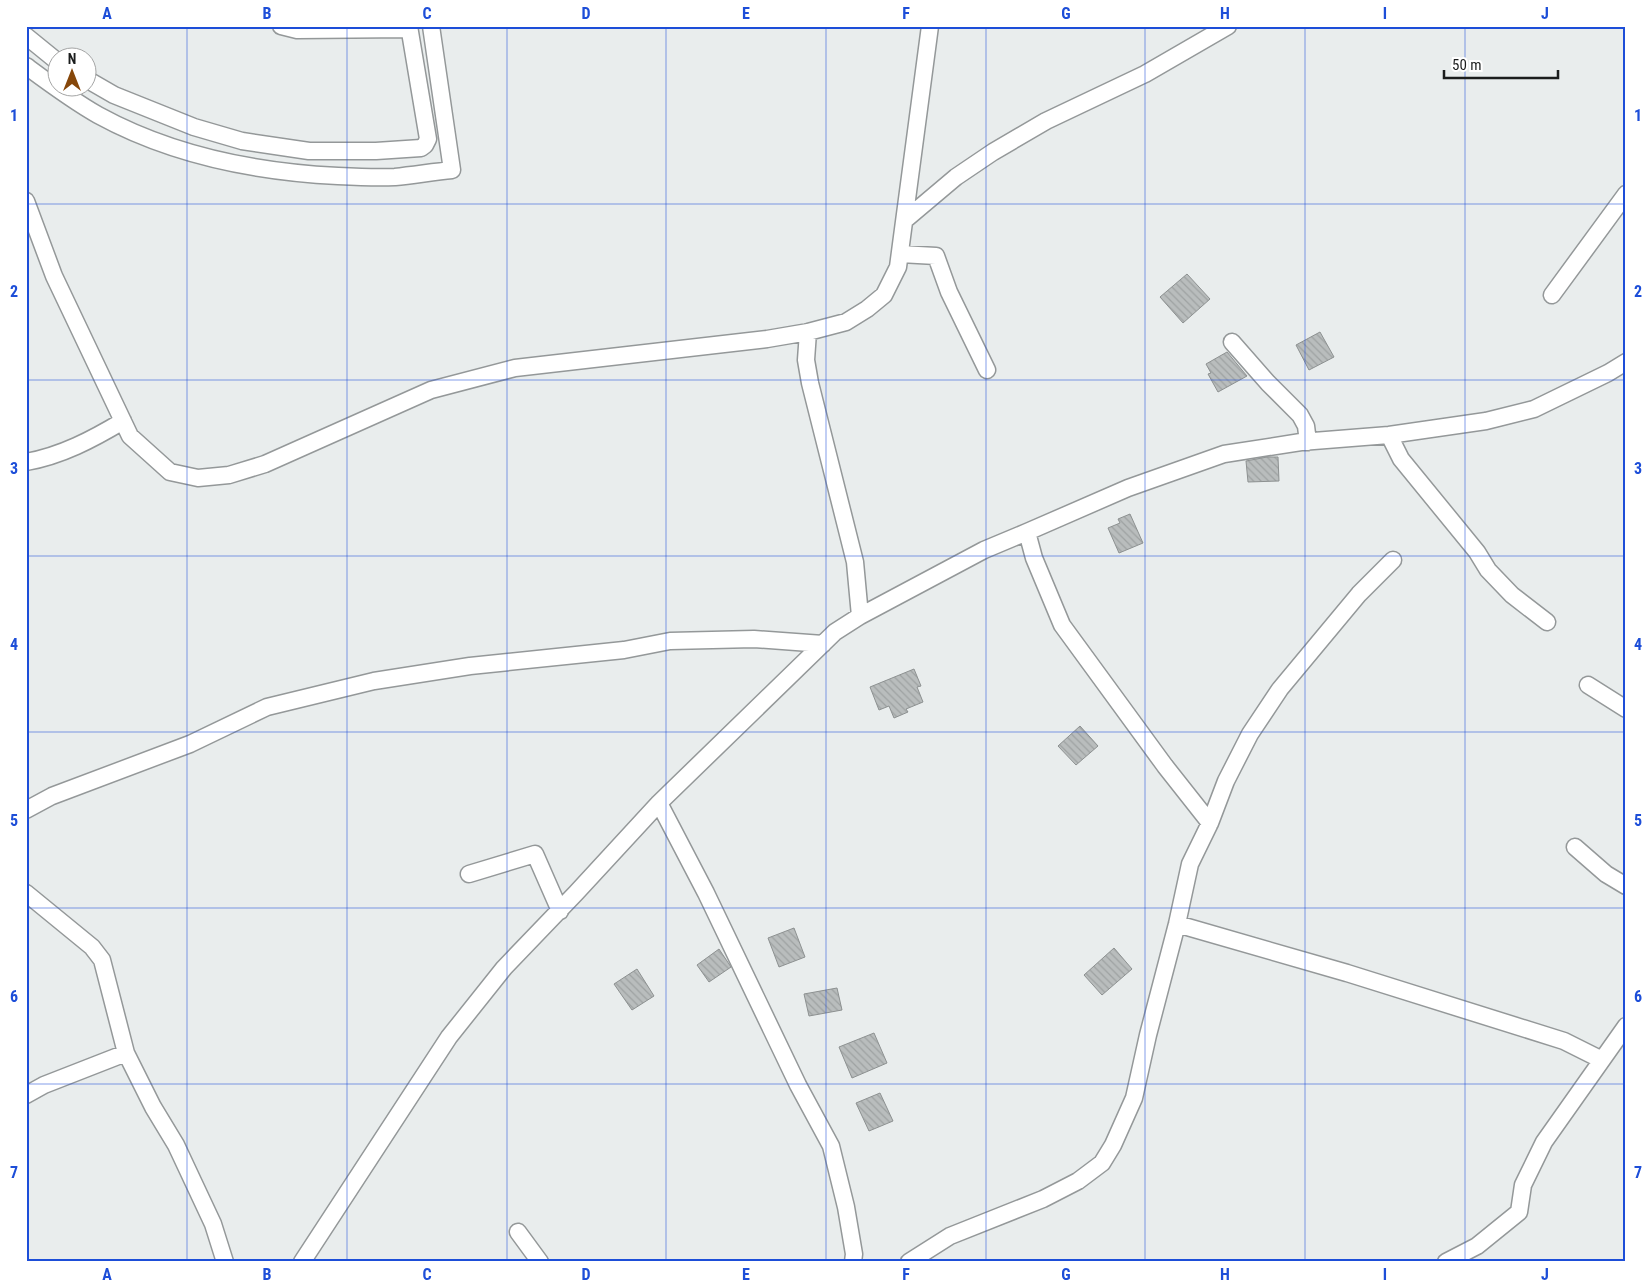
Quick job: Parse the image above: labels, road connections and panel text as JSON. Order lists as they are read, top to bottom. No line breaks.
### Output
{"scale_bar":"50 m","north":"top","grid":{"columns":["A","B","C","D","E","F","G","H","I","J"],"rows":["1","2","3","4","5","6","7"]}}
